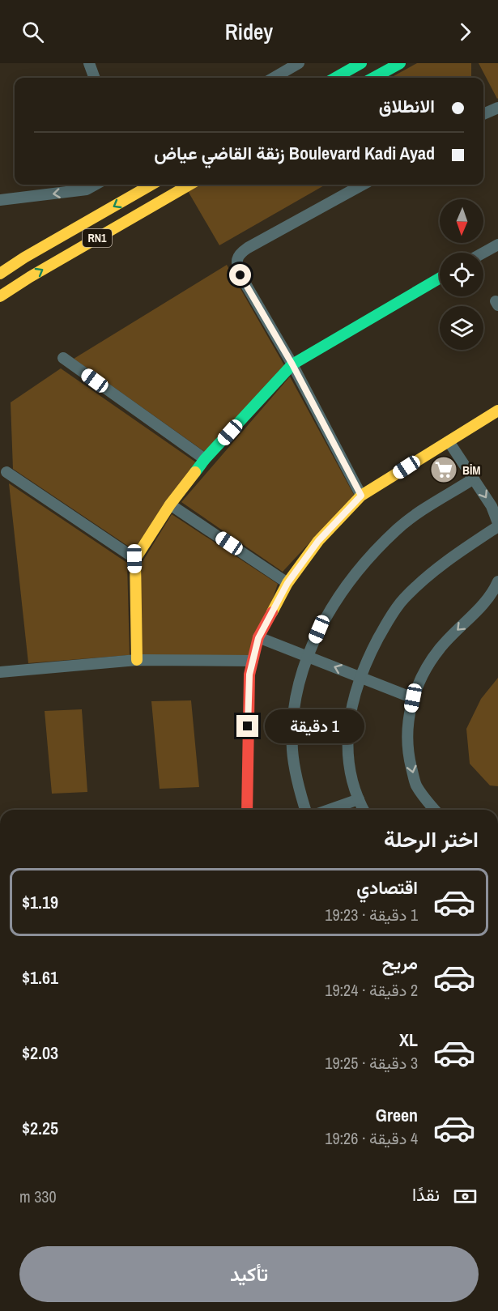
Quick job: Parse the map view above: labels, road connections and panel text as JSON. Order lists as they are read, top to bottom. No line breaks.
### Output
{"streets":{"main road":["RN1"]},"places":{"supermarket":["BİM"]},"north":"bottom","page":{"header":"Ridey","banner":["الانطلاق","Boulevard Kadi Ayad زنقة القاضي عياض"],"bubble":"1 دقيقة","heading":"اختر الرحلة","list":[{"name":"اقتصادي","note":"1 دقيقة · 19:23","value":"$1.19"},{"name":"مريح","note":"2 دقيقة · 19:24","value":"$1.61"},{"name":"XL","note":"3 دقيقة · 19:25","value":"$2.03"},{"name":"Green","note":"4 دقيقة · 19:26","value":"$2.25"}],"pay":["نقدًا","330 m"],"buttons":"تأكيد"}}
